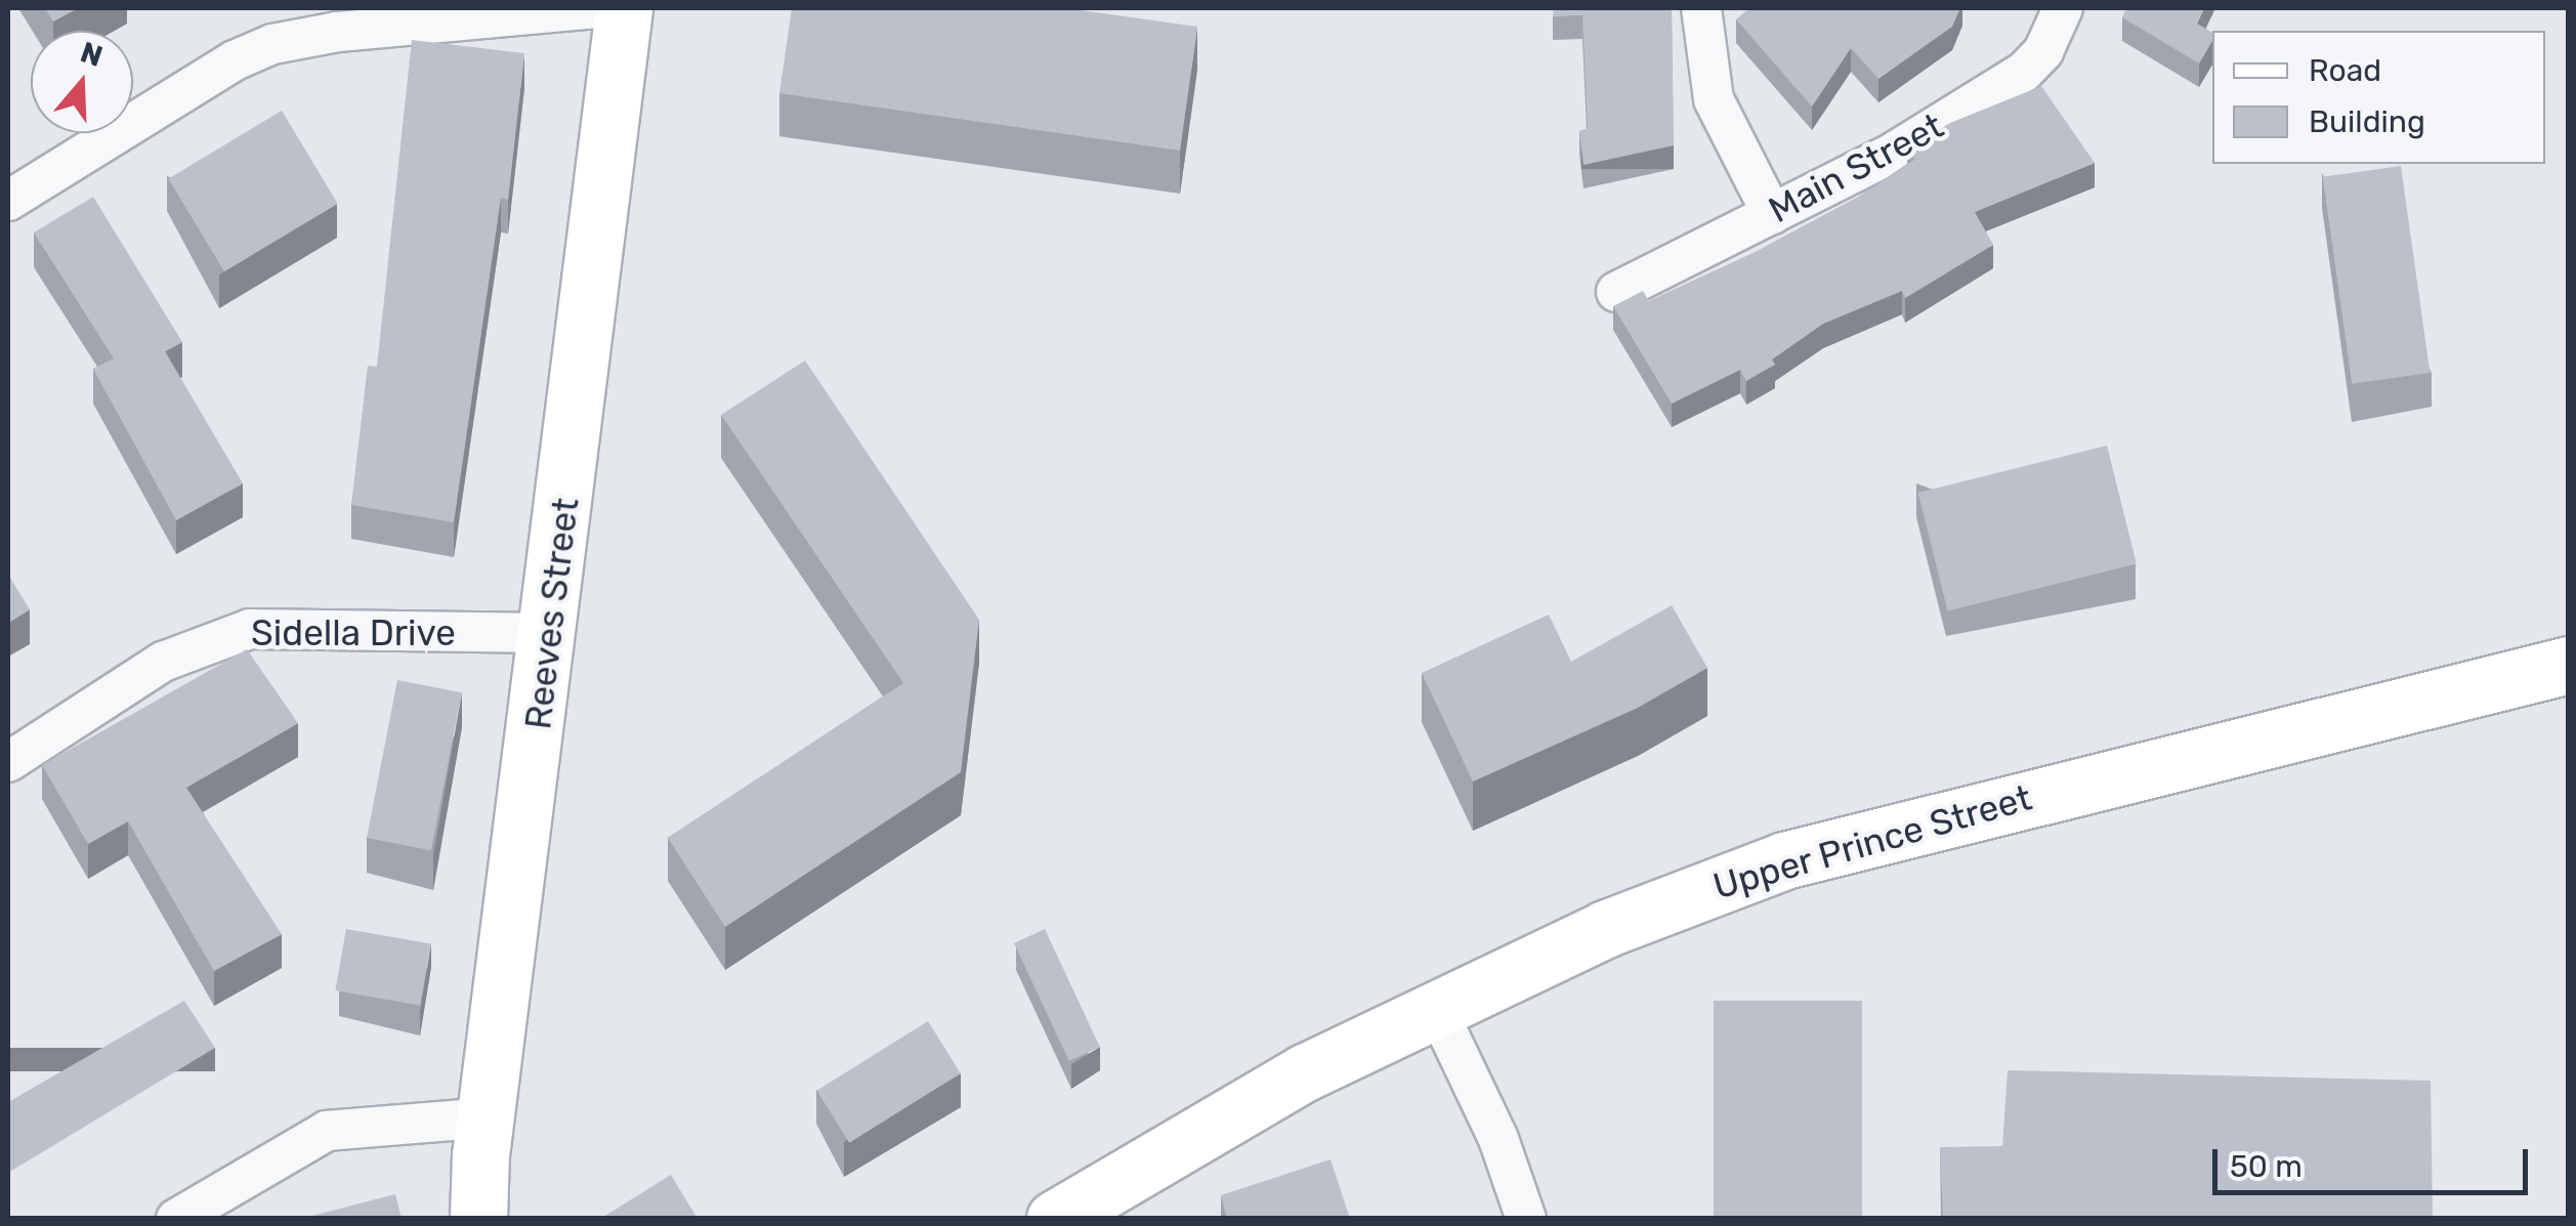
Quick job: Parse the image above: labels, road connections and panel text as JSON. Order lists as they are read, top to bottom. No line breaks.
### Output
{"streets":{"street":["Main Street","Reeves Street","Sidella Drive","Upper Prince Street"]},"crossings":[["Reeves Street","Sidella Drive"]],"legend":["Road","Building"],"scale_bar":"50 m","north":"top"}
